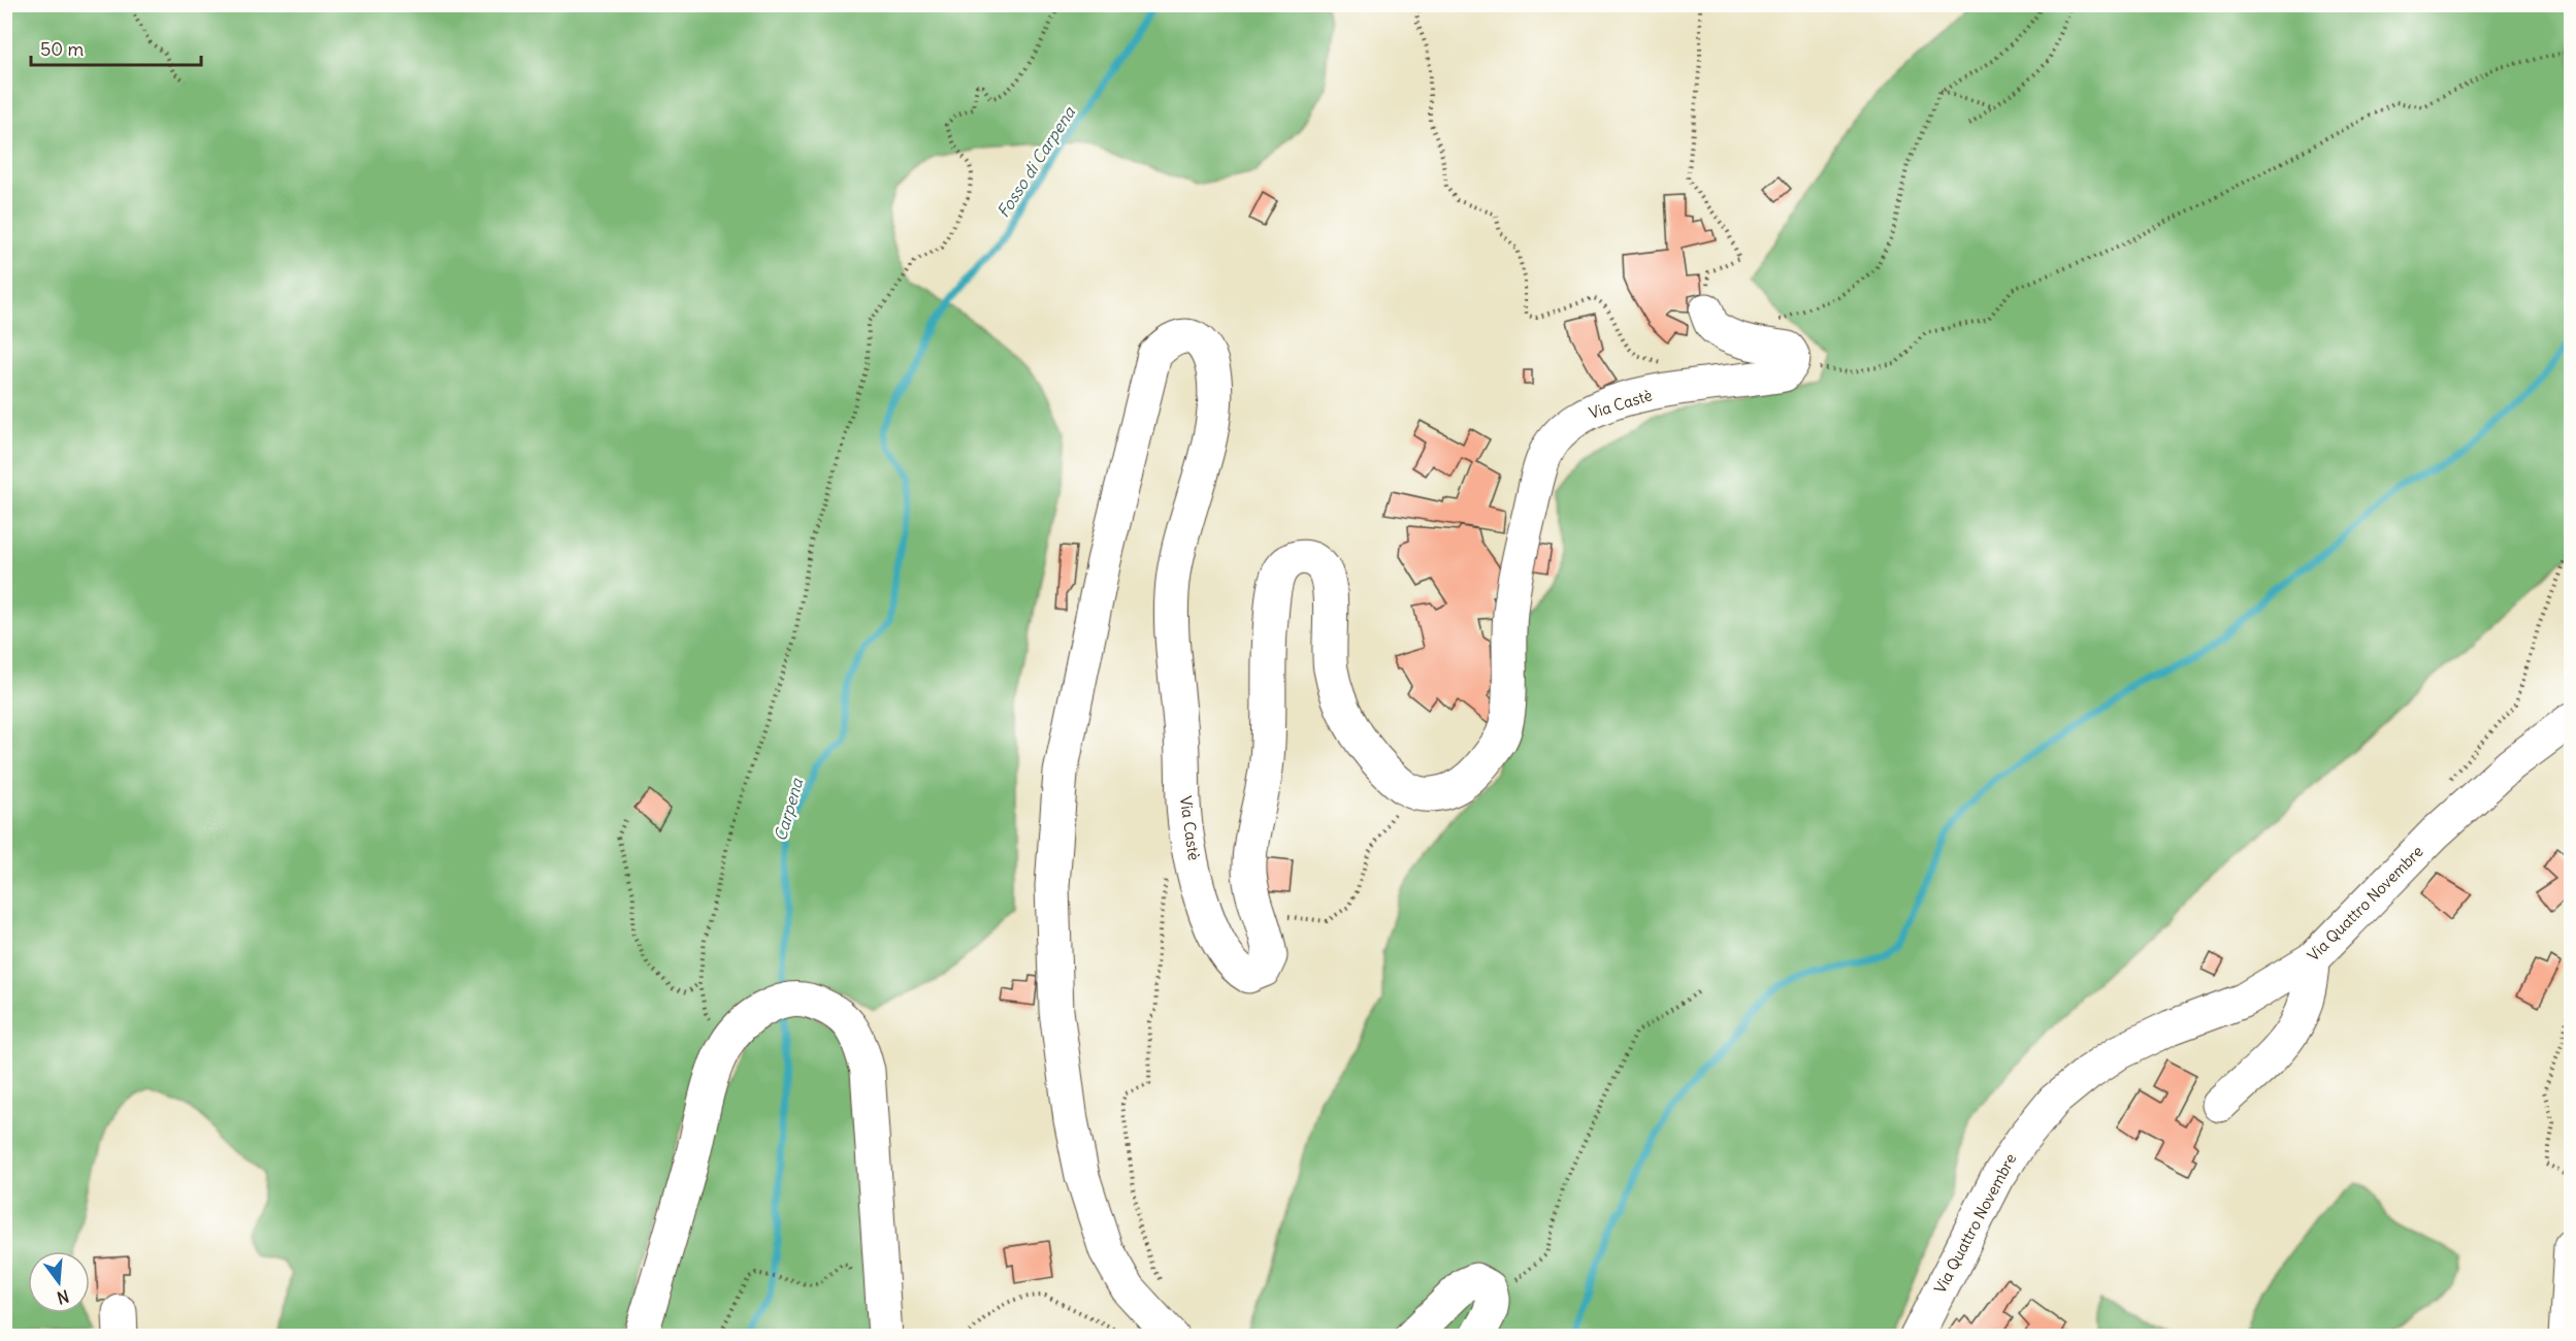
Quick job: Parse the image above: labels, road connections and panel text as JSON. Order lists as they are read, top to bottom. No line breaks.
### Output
{"streets":{"street":["Via Castè","Via Quattro Novembre"]},"water":["Fosso di Carpena","Carpena"],"scale_bar":"50 m","north":"bottom"}
